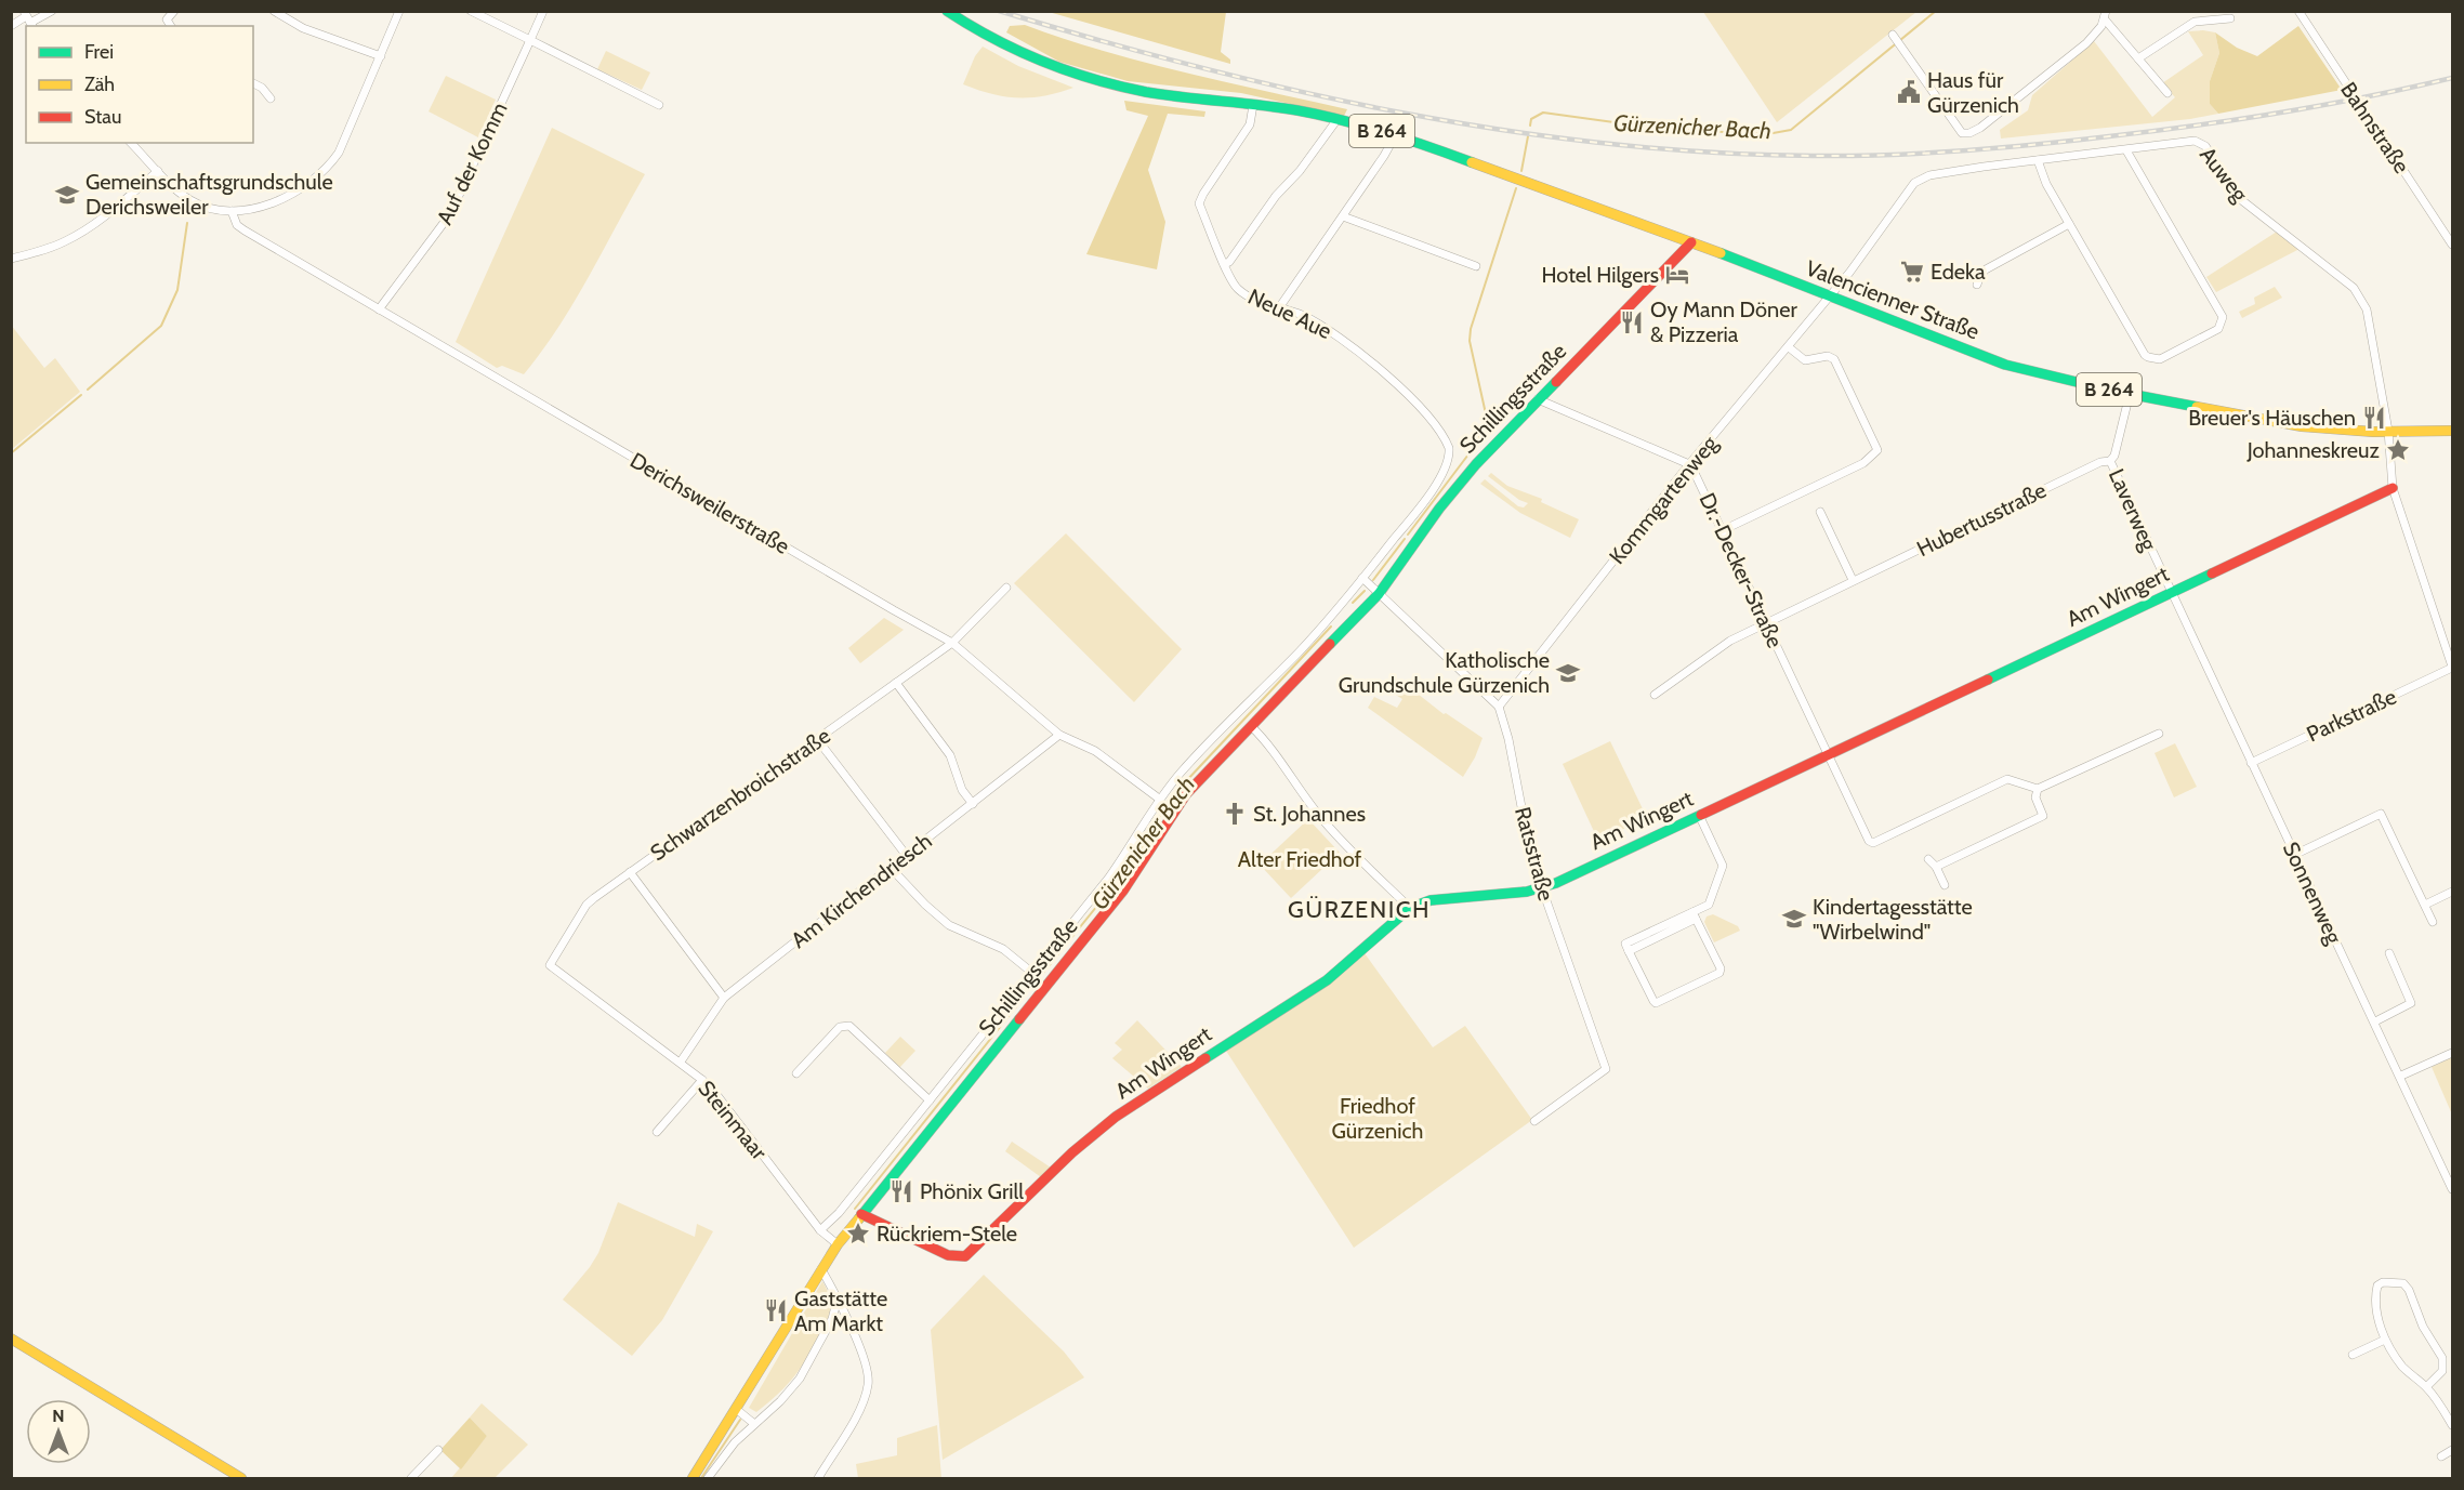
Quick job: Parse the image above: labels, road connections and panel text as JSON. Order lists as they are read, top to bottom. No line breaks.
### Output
{"streets":{"main road":["B 264","Valencienner Straße","Schillingsstraße","Am Wingert"],"street":["Bahnstraße","Auf der Komm","Auweg","Neue Aue","Kommgartenweg","Derichsweilerstraße","Laverweg","Hubertusstraße","Dr.-Decker-Straße","Parkstraße","Schwarzenbroichstraße","Ratsstraße","Am Kirchendriesch","Sonnenweg","Steinmaar"]},"crossings":[["Auf der Komm","Derichsweilerstraße"],["Auweg","Valencienner Straße"],["Auweg","Kommgartenweg"],["Valencienner Straße","Neue Aue"],["Valencienner Straße","Schillingsstraße"],["Valencienner Straße","Kommgartenweg"],["Valencienner Straße","Laverweg"],["Neue Aue","Schillingsstraße"],["Schillingsstraße","Derichsweilerstraße"],["Schillingsstraße","Am Wingert"],["Schillingsstraße","Steinmaar"],["Kommgartenweg","Dr.-Decker-Straße"],["Kommgartenweg","Ratsstraße"],["Derichsweilerstraße","Schwarzenbroichstraße"],["Derichsweilerstraße","Am Kirchendriesch"],["Laverweg","Hubertusstraße"],["Laverweg","Am Wingert"],["Laverweg","Parkstraße"],["Laverweg","Sonnenweg"],["Hubertusstraße","Dr.-Decker-Straße"],["Dr.-Decker-Straße","Am Wingert"],["Am Wingert","Ratsstraße"],["Parkstraße","Sonnenweg"],["Schwarzenbroichstraße","Steinmaar"],["Am Kirchendriesch","Steinmaar"]],"districts":["GÜRZENICH"],"water":["Gürzenicher Bach"],"parks":["Alter Friedhof","Friedhof Gürzenich"],"places":{"public building":["Haus für Gürzenich"],"school or university":["Gemeinschaftsgrundschule Derichsweiler","Katholische Grundschule Gürzenich","Kindertagesstätte \"Wirbelwind\""],"supermarket":["Edeka"],"hotel":["Hotel Hilgers"],"restaurant":["Oy Mann Döner & Pizzeria","Breuer's Häuschen","Phönix Grill","Gaststätte Am Markt"],"place":["Johanneskreuz","Rückriem-Stele"],"church":["St. Johannes"]},"legend":["Frei","Zäh","Stau"],"north":"top"}
